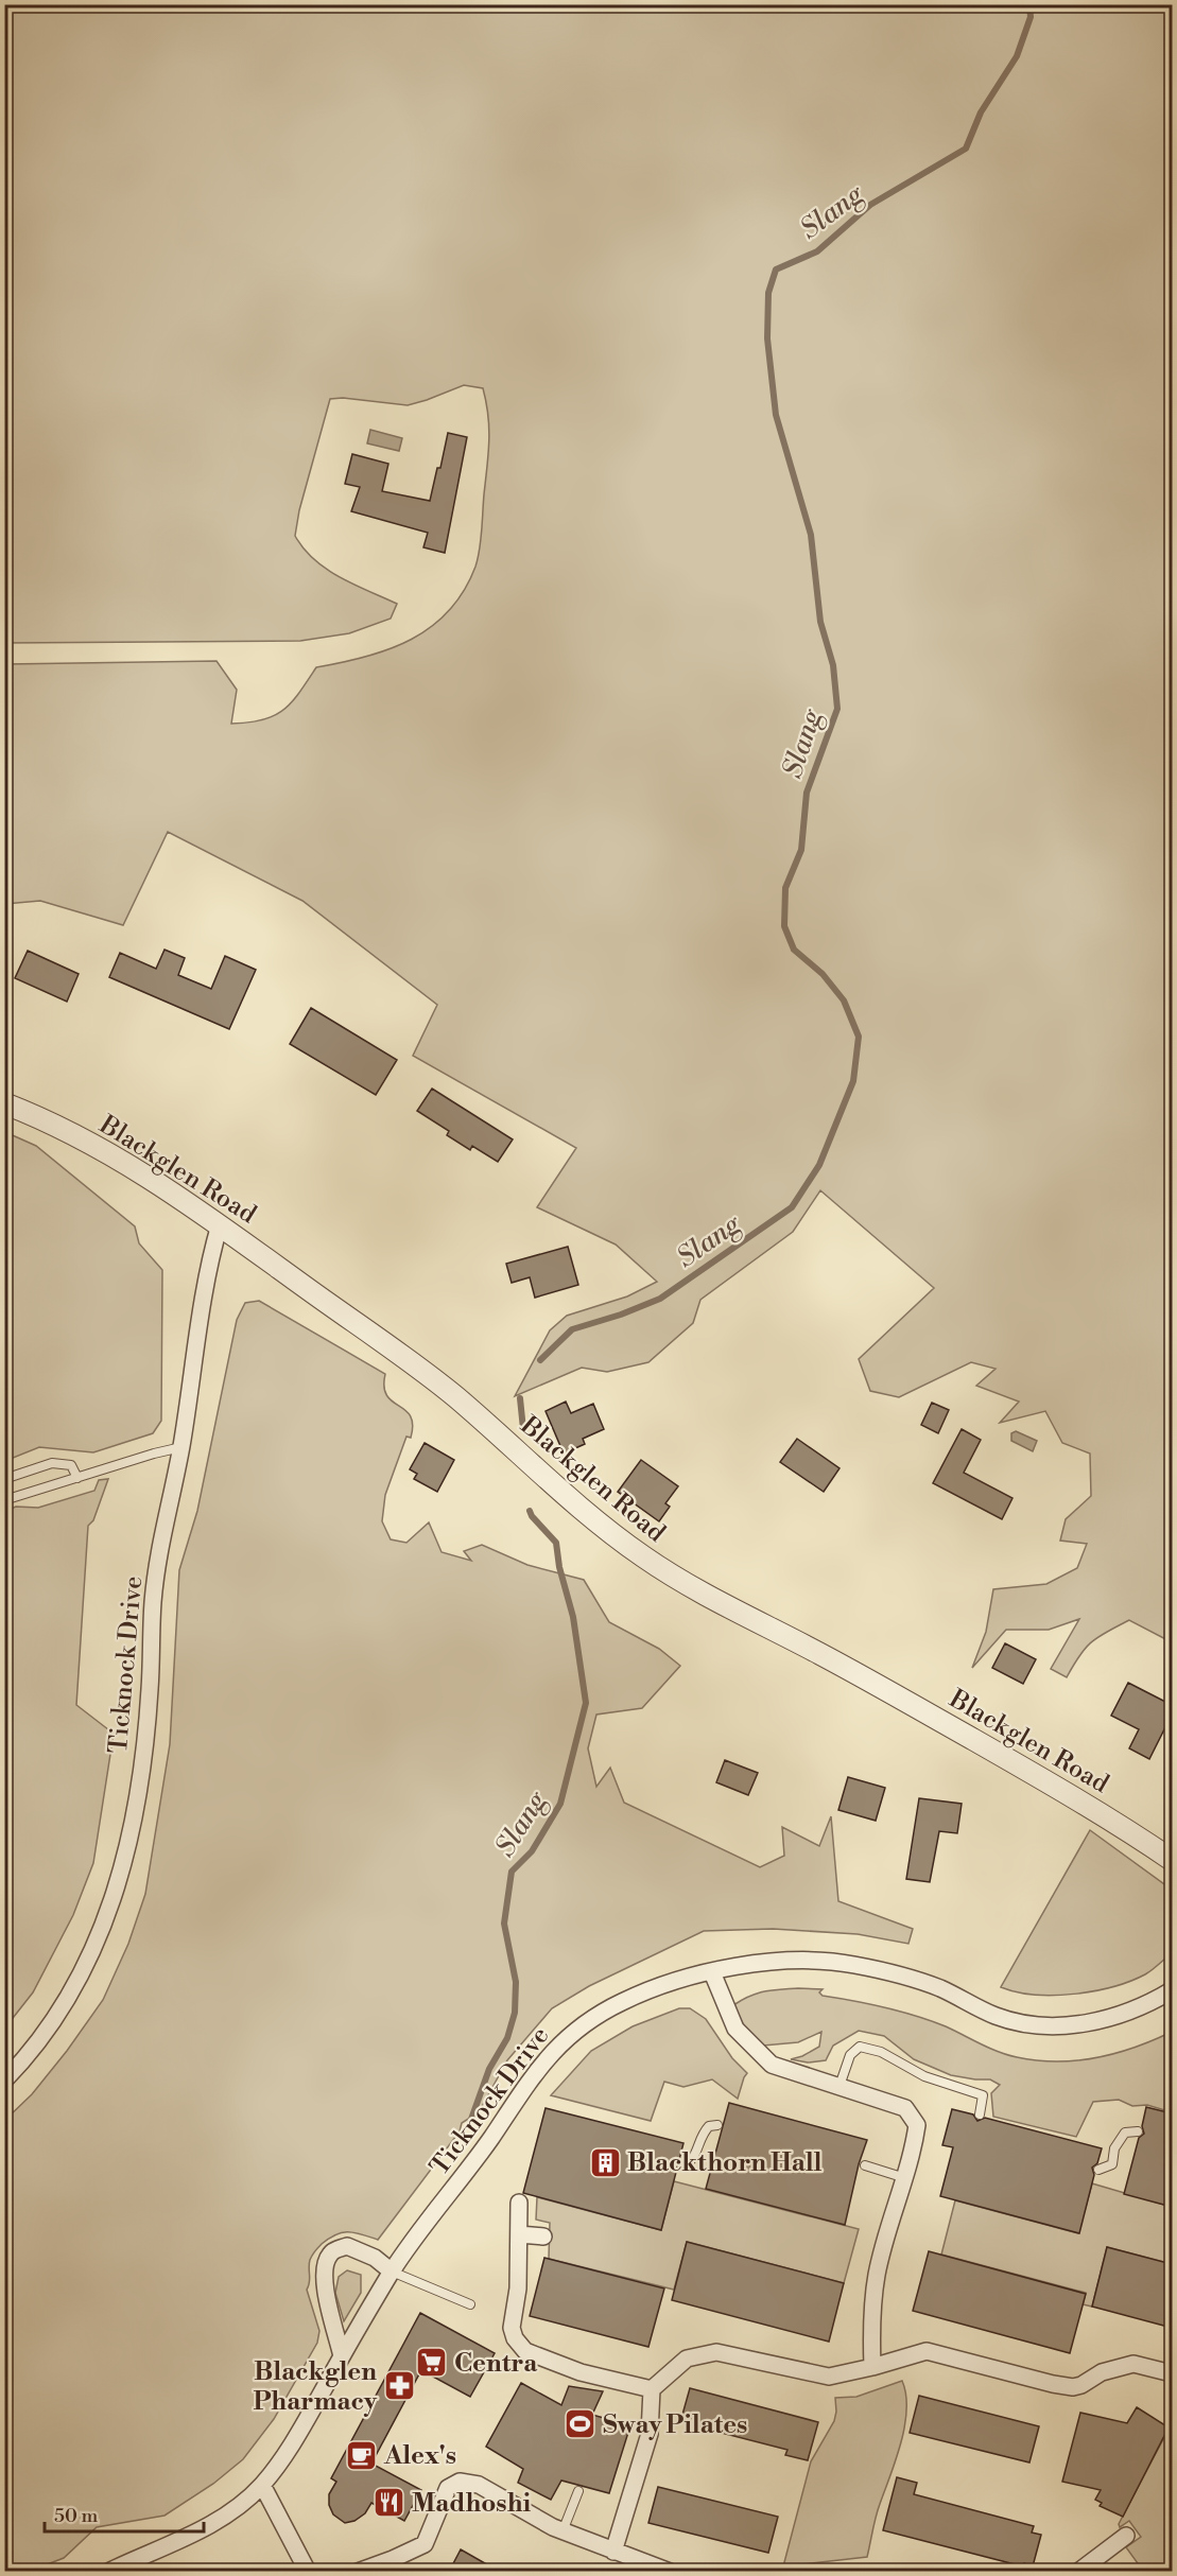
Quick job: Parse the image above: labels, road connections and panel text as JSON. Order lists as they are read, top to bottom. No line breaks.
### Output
{"streets":{"street":["Blackglen Road","Ticknock Drive"]},"crossings":[["Blackglen Road","Ticknock Drive"]],"water":["Slang"],"places":{"building":["Blackthorn Hall"],"supermarket":["Centra"],"pharmacy":["Blackglen Pharmacy"],"sports":["Sway Pilates"],"cafe":["Alex's"],"restaurant":["Madhoshi"]},"scale_bar":"50 m"}
